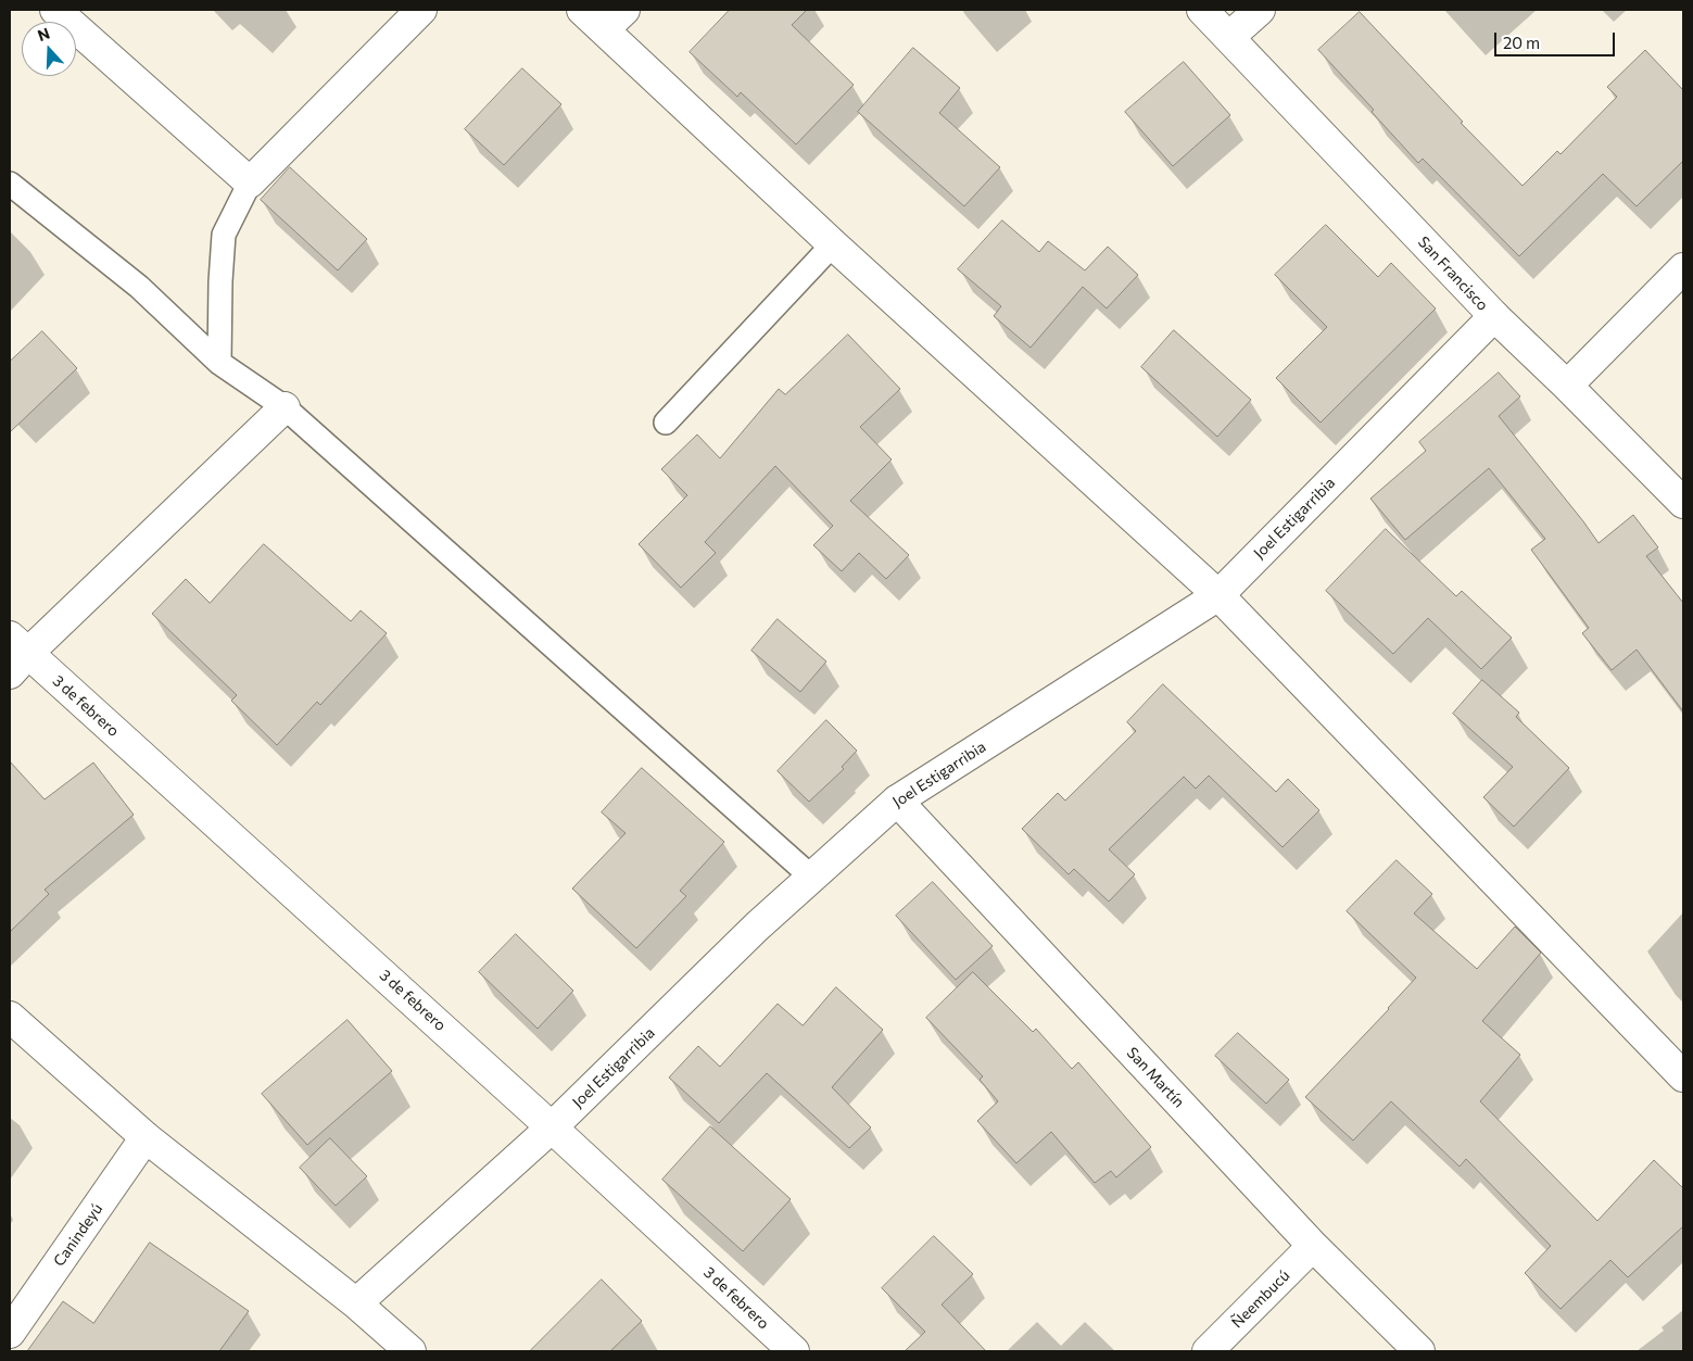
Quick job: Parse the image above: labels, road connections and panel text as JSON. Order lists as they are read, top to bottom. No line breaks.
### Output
{"streets":{"street":["San Francisco","Joel Estigarribia","3 de febrero","San Martín","Canindeyú","Ñeembucú"]},"crossings":[["San Francisco","Joel Estigarribia"],["Joel Estigarribia","3 de febrero"],["Joel Estigarribia","San Martín"],["San Martín","Ñeembucú"]],"scale_bar":"20 m","north":"top"}
